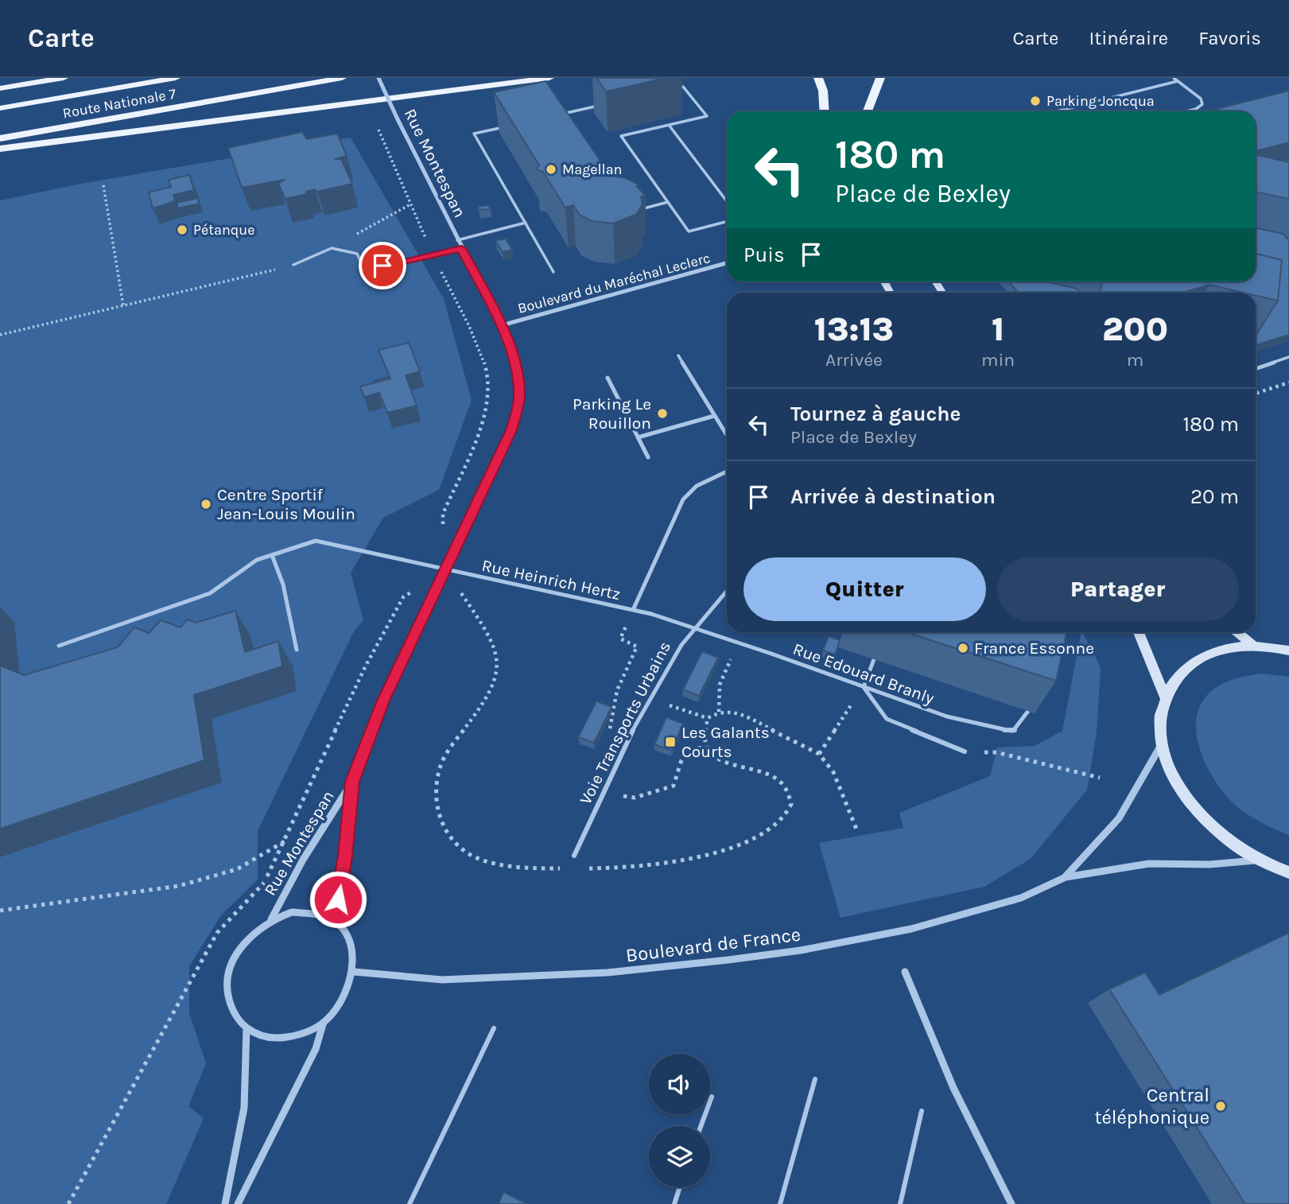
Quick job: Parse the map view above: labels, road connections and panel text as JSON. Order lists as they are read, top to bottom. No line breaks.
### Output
{"streets":{"main road":["Route Nationale 7"],"street":["Rue Montespan","Boulevard du Maréchal Leclerc","Boulevard de France"],"lane":["Rue Heinrich Hertz","Rue Edouard Branly","Voie Transports Urbains"]},"crossings":[["Rue Montespan","Boulevard du Maréchal Leclerc"],["Rue Montespan","Rue Heinrich Hertz"],["Rue Montespan","Boulevard de France"],["Rue Heinrich Hertz","Rue Edouard Branly"]],"places":{"other":["Parking Joncqua","Magellan","Pétanque","Parking Le Rouillon","Centre Sportif Jean-Louis Moulin","France Essonne","Central téléphonique"],"transit":["Les Galants Courts"]},"page":{"header":"Carte","nav":["Carte","Itinéraire","Favoris"],"turn":["180 m","Place de Bexley"],"then":"Puis","eta":["13:13","Arrivée","1","min","200","m"],"list":[{"name":"Tournez à gauche","note":"Place de Bexley","value":"180 m"},{"name":"Arrivée à destination","value":"20 m"}],"buttons":["Quitter","Partager"]}}
